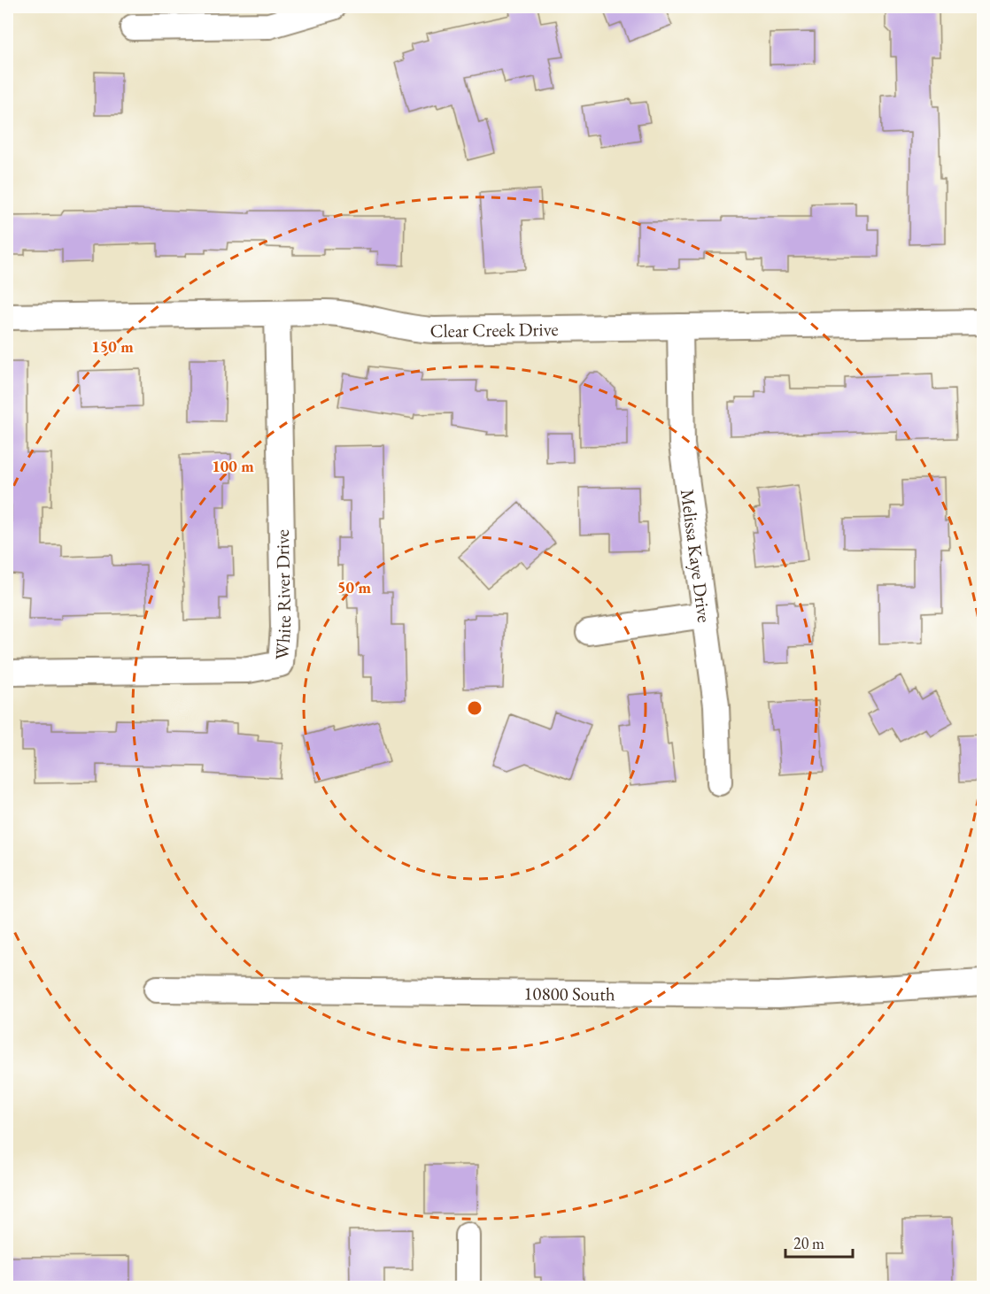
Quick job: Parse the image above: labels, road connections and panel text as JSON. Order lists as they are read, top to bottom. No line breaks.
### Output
{"streets":{"street":["Clear Creek Drive","Melissa Kaye Drive","White River Drive","10800 South"]},"crossings":[["Clear Creek Drive","Melissa Kaye Drive"],["Clear Creek Drive","White River Drive"]],"scale_bar":"20 m","rings":["150 m","100 m","50 m"]}
